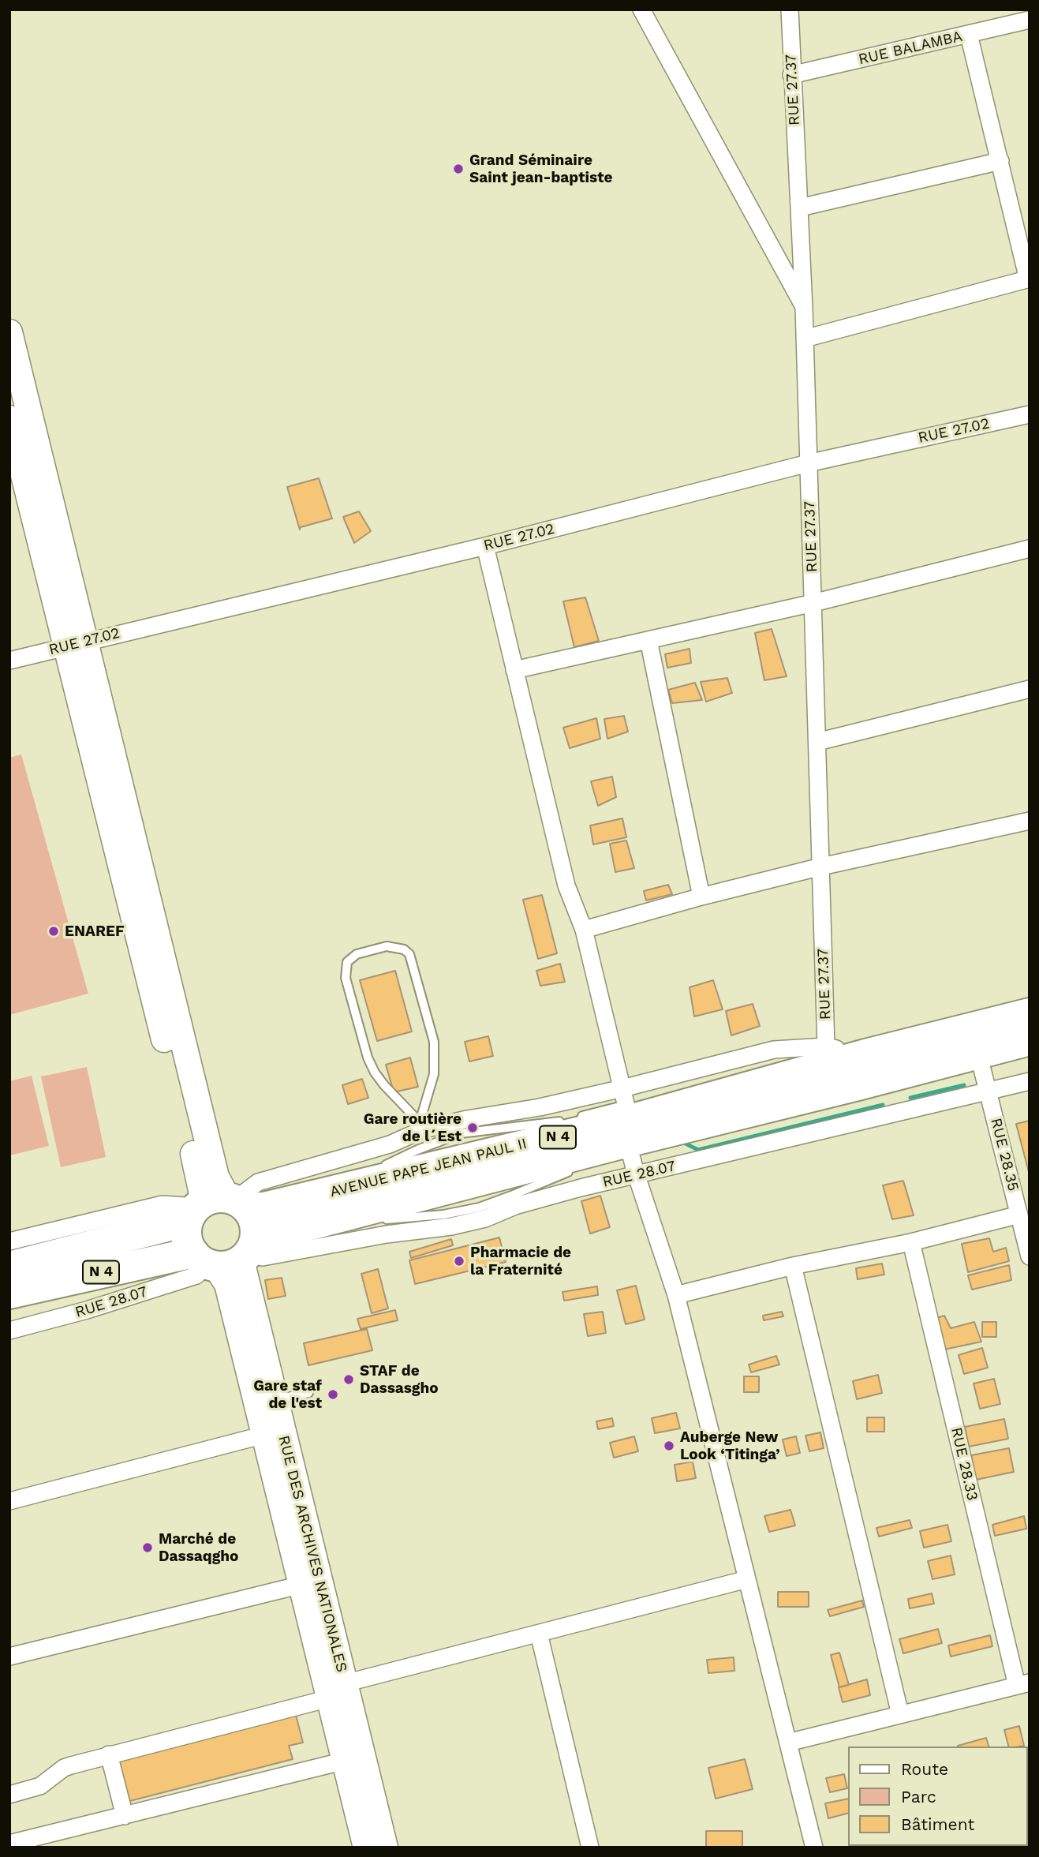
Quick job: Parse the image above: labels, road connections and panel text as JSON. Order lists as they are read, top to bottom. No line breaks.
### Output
{"streets":{"highway":["N 4","AVENUE PAPE JEAN PAUL II"],"street":["RUE BALAMBA","RUE 27.37","RUE 27.02","RUE 28.35","RUE 28.07","RUE 28.33","RUE DES ARCHIVES NATIONALES"]},"crossings":[["RUE BALAMBA","RUE 27.37"],["RUE 27.37","RUE 27.02"],["RUE 27.37","AVENUE PAPE JEAN PAUL II"],["N 4","RUE 28.35"],["N 4","AVENUE PAPE JEAN PAUL II"],["RUE 28.35","RUE 28.07"],["AVENUE PAPE JEAN PAUL II","RUE 28.07"],["AVENUE PAPE JEAN PAUL II","RUE DES ARCHIVES NATIONALES"],["RUE 28.07","RUE DES ARCHIVES NATIONALES"]],"places":["Grand Séminaire Saint jean-baptiste","ENAREF","Gare routière de l´Est","Pharmacie de la Fraternité","STAF de Dassasgho","Gare staf de l'est","Auberge New Look ‘Titinga’","Marché de Dassaqgho"],"legend":["Route","Parc","Bâtiment"]}
